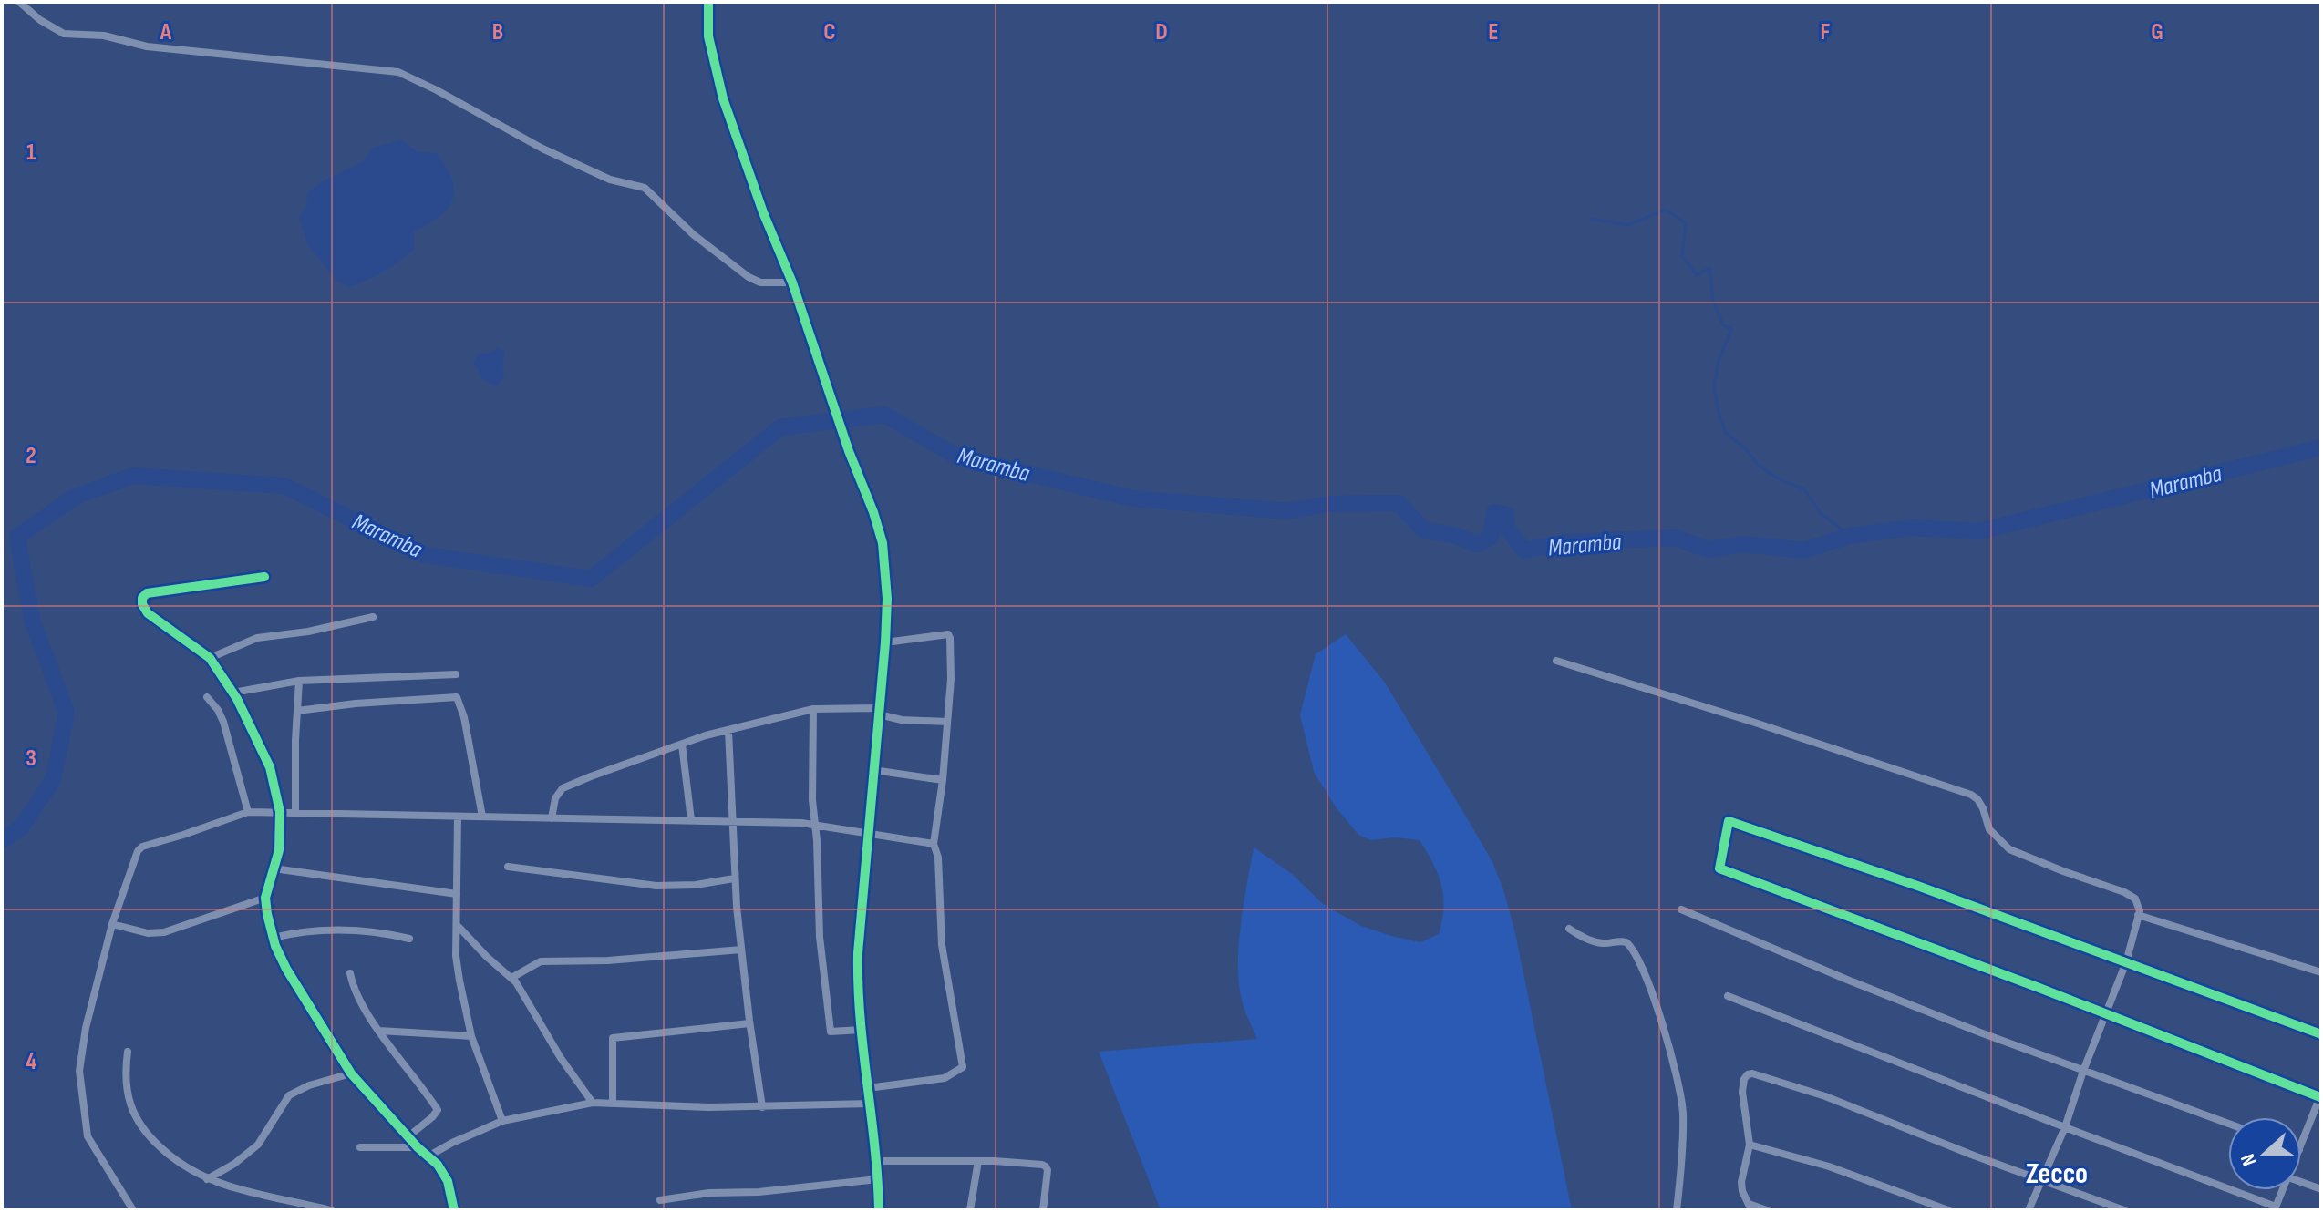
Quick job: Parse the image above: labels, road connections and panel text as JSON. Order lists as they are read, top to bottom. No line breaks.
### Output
{"districts":["Zecco"],"water":["Maramba"],"north":"left","grid":{"columns":["A","B","C","D","E","F","G"],"rows":["1","2","3","4"]}}
